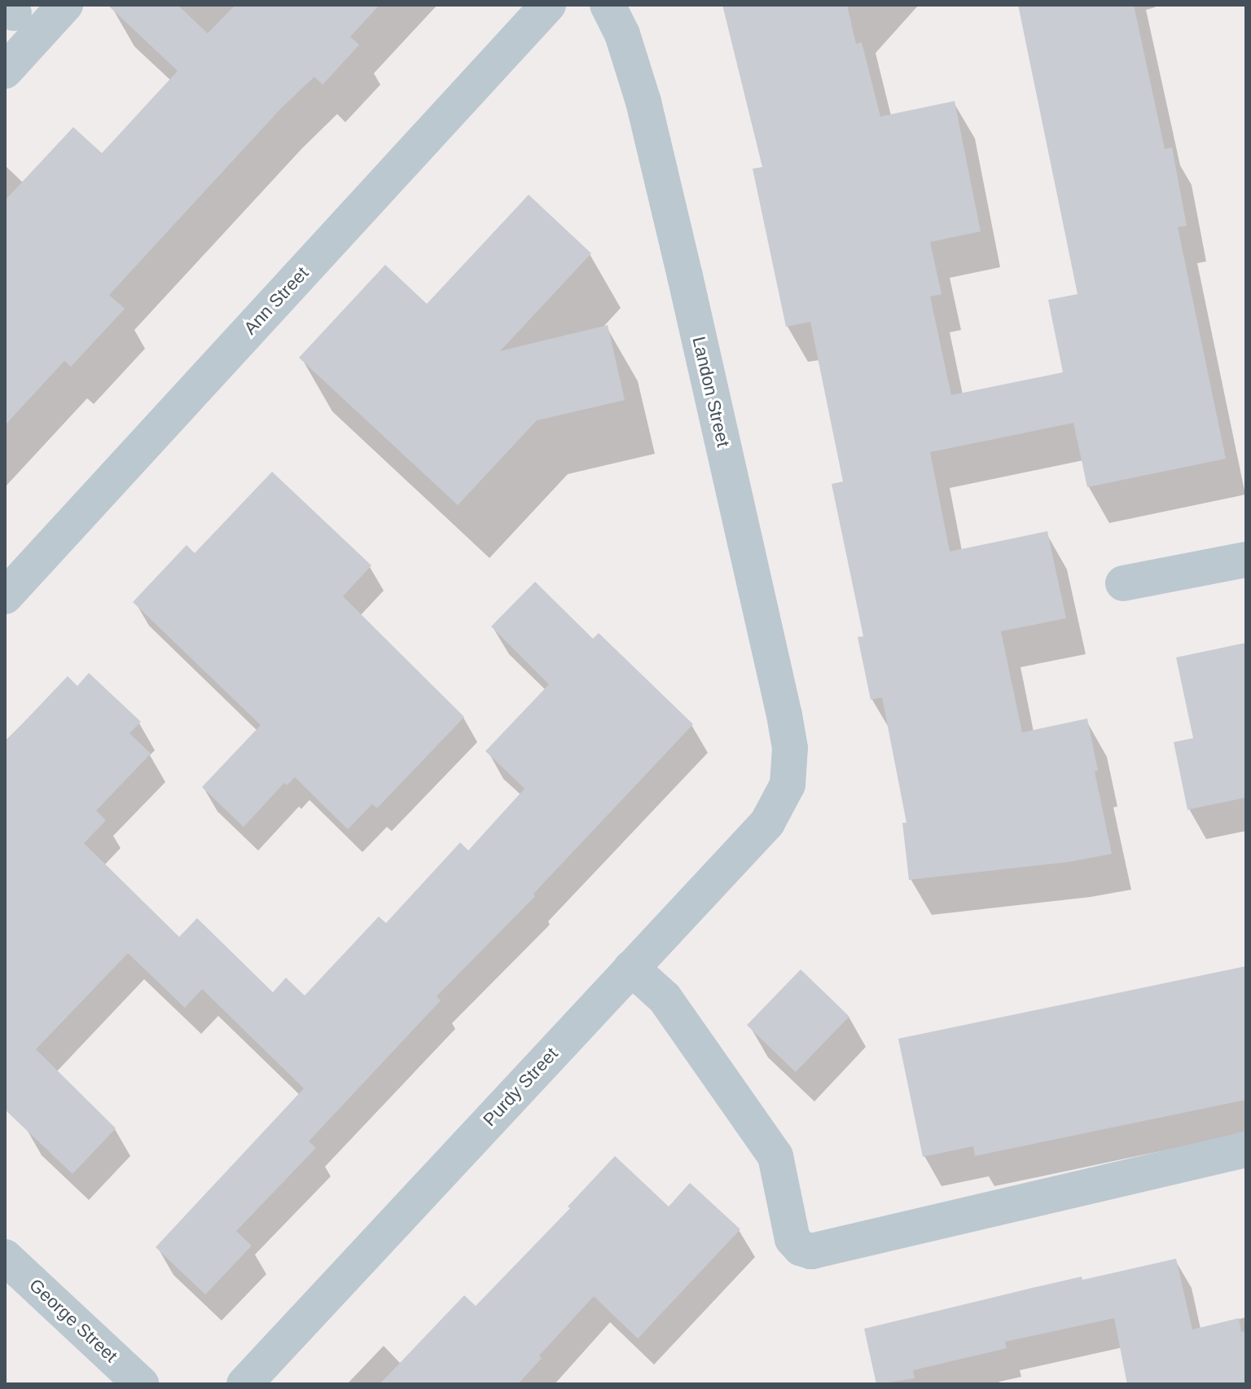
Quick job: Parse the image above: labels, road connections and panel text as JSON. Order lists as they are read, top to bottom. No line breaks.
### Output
{"streets":{"street":["Ann Street","Landon Street","Purdy Street","George Street"]},"crossings":[["Landon Street","Purdy Street"]]}
